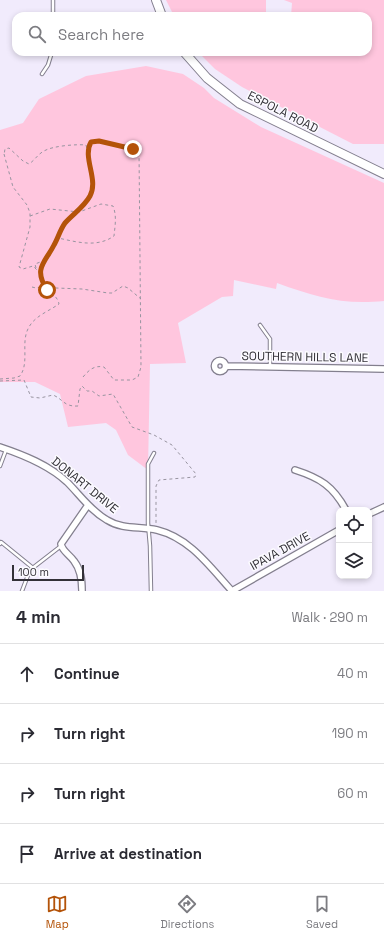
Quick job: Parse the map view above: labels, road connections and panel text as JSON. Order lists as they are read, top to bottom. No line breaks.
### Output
{"streets":{"main road":["ESPOLA ROAD"],"street":["SOUTHERN HILLS LANE","DONART DRIVE","IPAVA DRIVE"]},"crossings":[["DONART DRIVE","IPAVA DRIVE"]],"scale_bar":"100 m","page":{"search":"Search here","scale":"100 m","heading":["4 min","Walk · 290 m"],"list":[["Continue","40 m"],["Turn right","190 m"],["Turn right","60 m"],"Arrive at destination"],"nav":["Map","Directions","Saved"]}}
